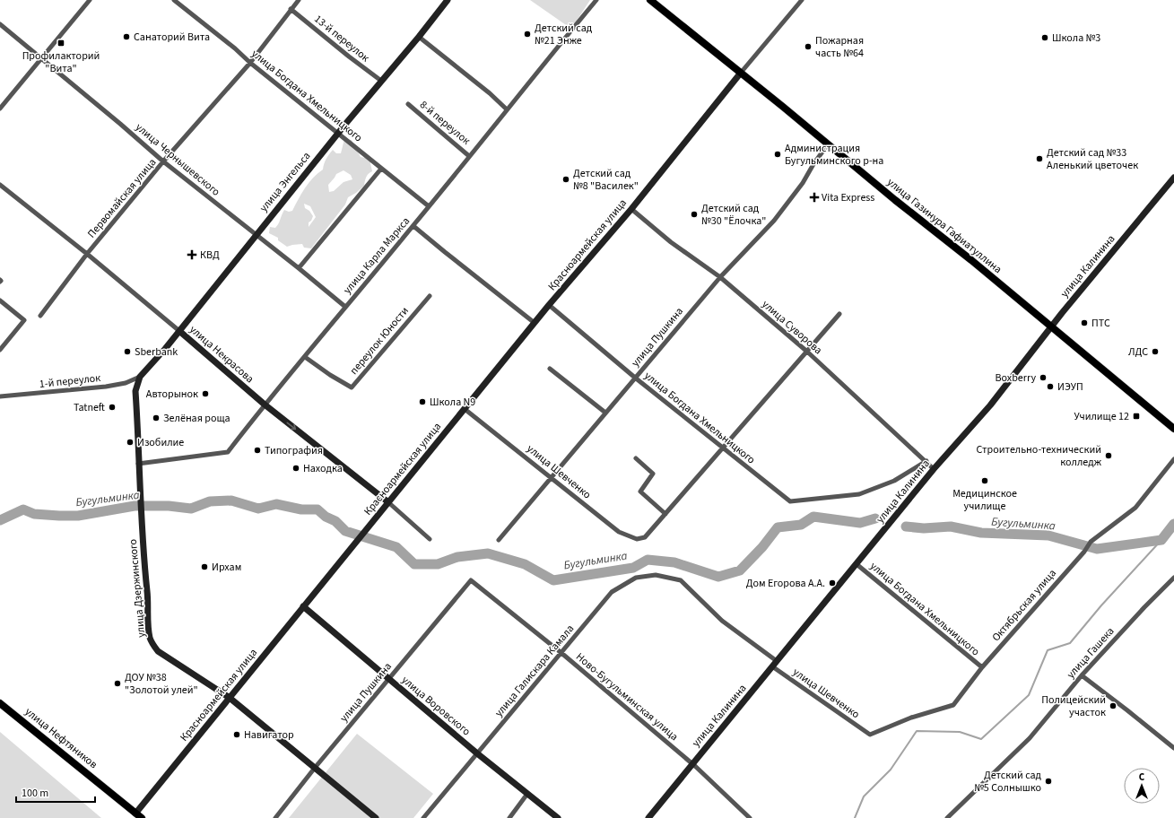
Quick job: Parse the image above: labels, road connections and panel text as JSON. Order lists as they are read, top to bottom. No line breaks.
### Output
{"streets":{"main road":["улица Газинура Гафиатуллина","улица Нефтяников"],"street":["13-й переулок","улица Богдана Хмельницкого","8-й переулок","улица Чернышевского","улица Энгельса","Первомайская улица","Красноармейская улица","улица Карла Маркса","улица Калинина","улица Суворова","улица Пушкина","переулок Юности","улица Некрасова","1-й переулок","улица Шевченко","улица Дзержинского","Октябрьская улица","улица Гашека","улица Галискара Камала","Ново-Бугульминская улица","улица Воровского"]},"crossings":[["13-й переулок","улица Энгельса"],["13-й переулок","Первомайская улица"],["улица Богдана Хмельницкого","улица Энгельса"],["улица Богдана Хмельницкого","Первомайская улица"],["улица Богдана Хмельницкого","Красноармейская улица"],["улица Богдана Хмельницкого","улица Карла Маркса"],["улица Богдана Хмельницкого","улица Калинина"],["улица Богдана Хмельницкого","улица Суворова"],["улица Богдана Хмельницкого","улица Пушкина"],["улица Богдана Хмельницкого","Октябрьская улица"],["8-й переулок","улица Карла Маркса"],["улица Чернышевского","улица Энгельса"],["улица Чернышевского","Первомайская улица"],["улица Чернышевского","улица Карла Маркса"],["улица Энгельса","улица Некрасова"],["улица Энгельса","1-й переулок"],["улица Энгельса","улица Дзержинского"],["Первомайская улица","улица Некрасова"],["улица Газинура Гафиатуллина","Красноармейская улица"],["улица Газинура Гафиатуллина","улица Калинина"],["улица Газинура Гафиатуллина","улица Пушкина"],["Красноармейская улица","улица Суворова"],["Красноармейская улица","улица Некрасова"],["Красноармейская улица","улица Шевченко"],["Красноармейская улица","улица Дзержинского"],["Красноармейская улица","улица Воровского"],["Красноармейская улица","улица Нефтяников"],["улица Карла Маркса","переулок Юности"],["улица Карла Маркса","улица Некрасова"],["улица Карла Маркса","улица Дзержинского"],["улица Калинина","улица Суворова"],["улица Калинина","улица Шевченко"],["улица Калинина","Ново-Бугульминская улица"],["улица Суворова","улица Пушкина"],["улица Пушкина","улица Шевченко"],["улица Пушкина","улица Дзержинского"],["улица Пушкина","Ново-Бугульминская улица"],["улица Пушкина","улица Воровского"],["1-й переулок","улица Дзержинского"],["улица Шевченко","Октябрьская улица"],["улица Шевченко","улица Галискара Камала"],["улица Галискара Камала","Ново-Бугульминская улица"],["улица Галискара Камала","улица Воровского"]],"water":["Бугульминка"],"places":{"other":["Детский сад №21 Энже","Санаторий Вита","Школа №3","Пожарная часть №64","Администрация Бугульминского р-на","Детский сад №33 Аленький цветочек","Детский сад №8 \"Василек\"","Детский сад №30 \"Ёлочка\"","ПТС","Sberbank","ЛДС","Boxberry","ИЭУП","Авторынок","Школа N9","Tatneft","Зелёная роща","Изобилие","Типография","Строительно-технический колледж","Находка","Медицинское училище","Ирхам","Дом Егорова А.А.","ДОУ №38 \"Золотой улей\"","Полицейский участок","Навигатор","Детский сад №5 Солнышко"],"transit":["Профилакторий \"Вита\"","Училище 12"],"health":["Vita Express","КВД"]},"scale_bar":"100 m","north":"top"}
